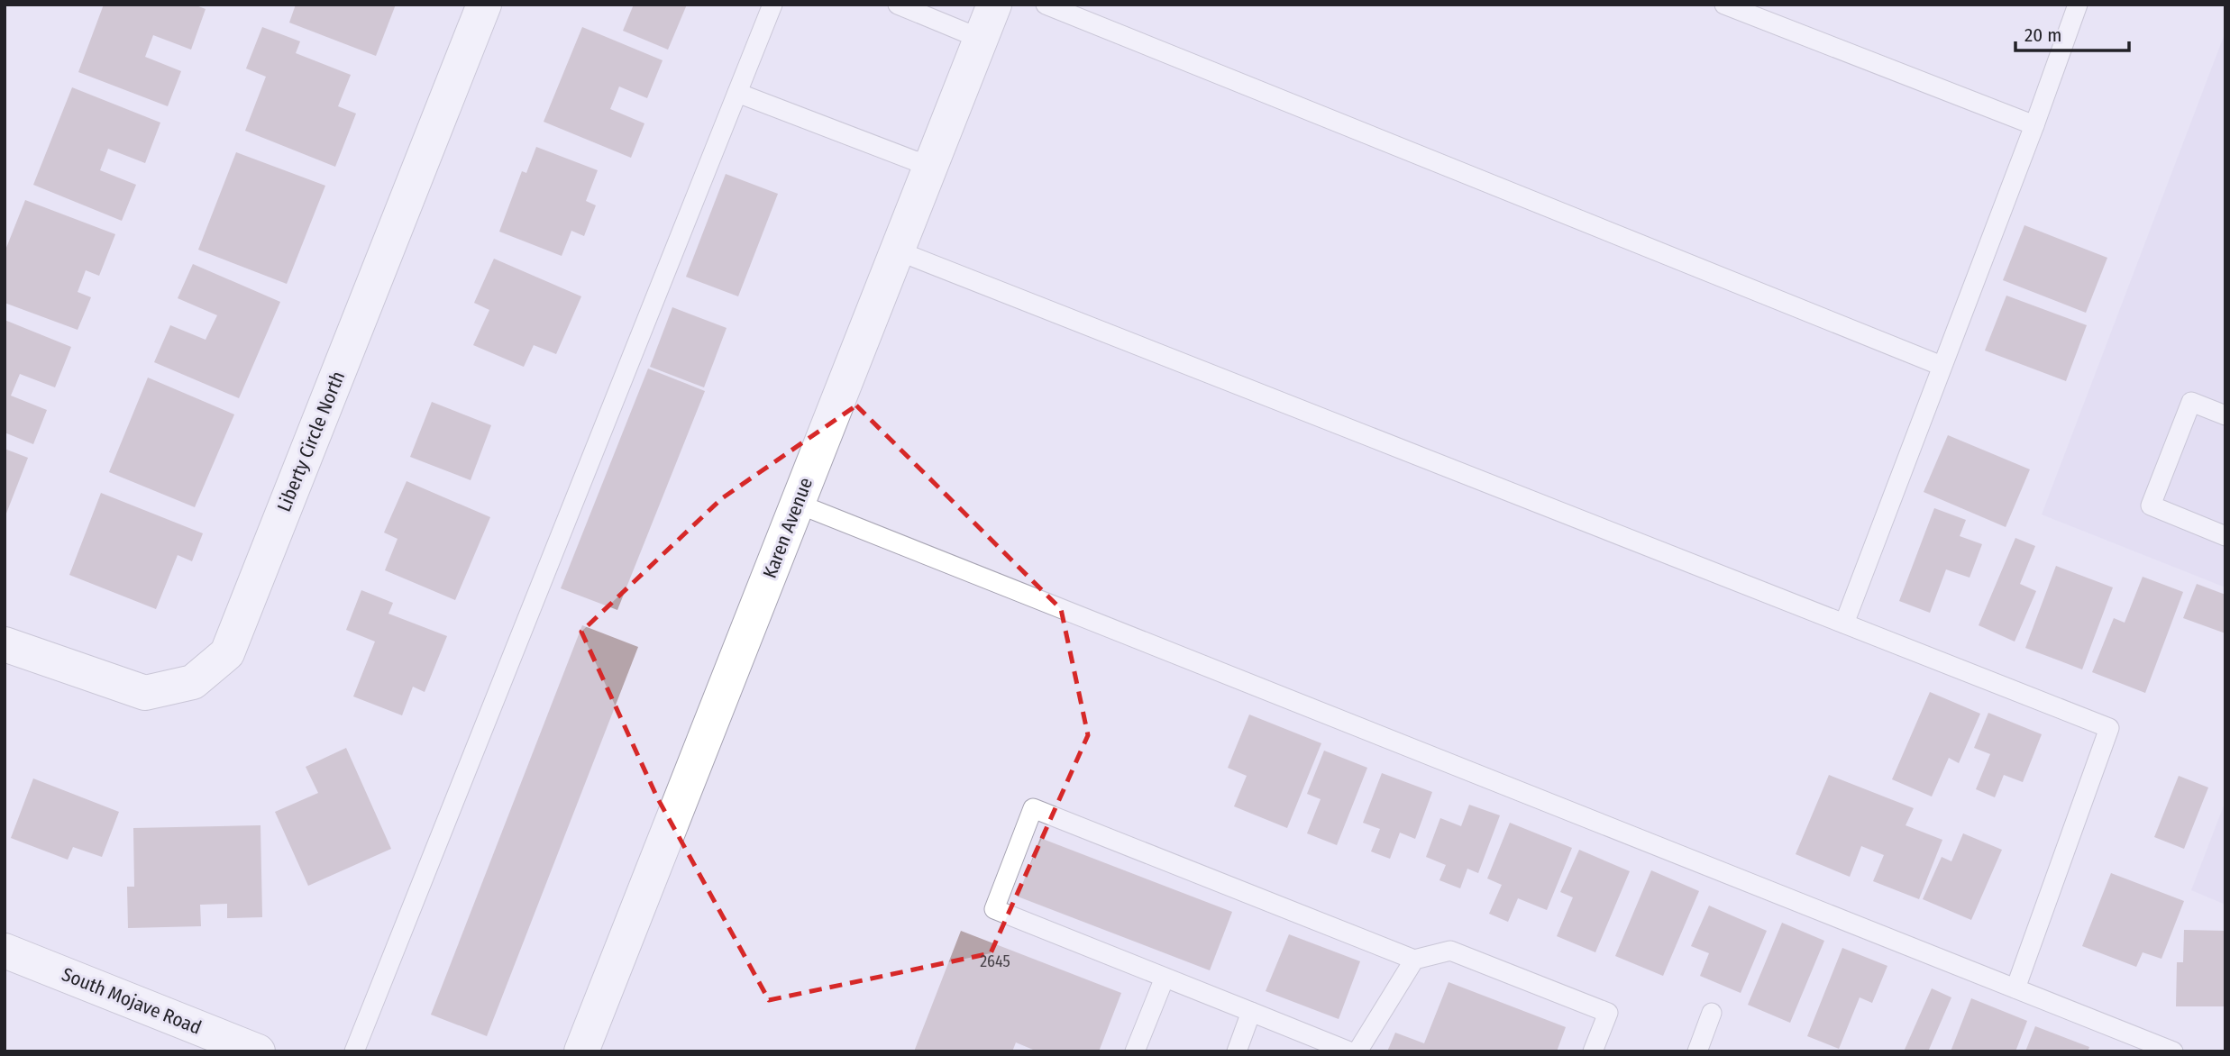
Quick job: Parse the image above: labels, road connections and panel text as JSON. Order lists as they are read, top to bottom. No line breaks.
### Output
{"streets":{"street":["Liberty Circle North","Karen Avenue","South Mojave Road"]},"house_numbers":["2645"],"scale_bar":"20 m"}
